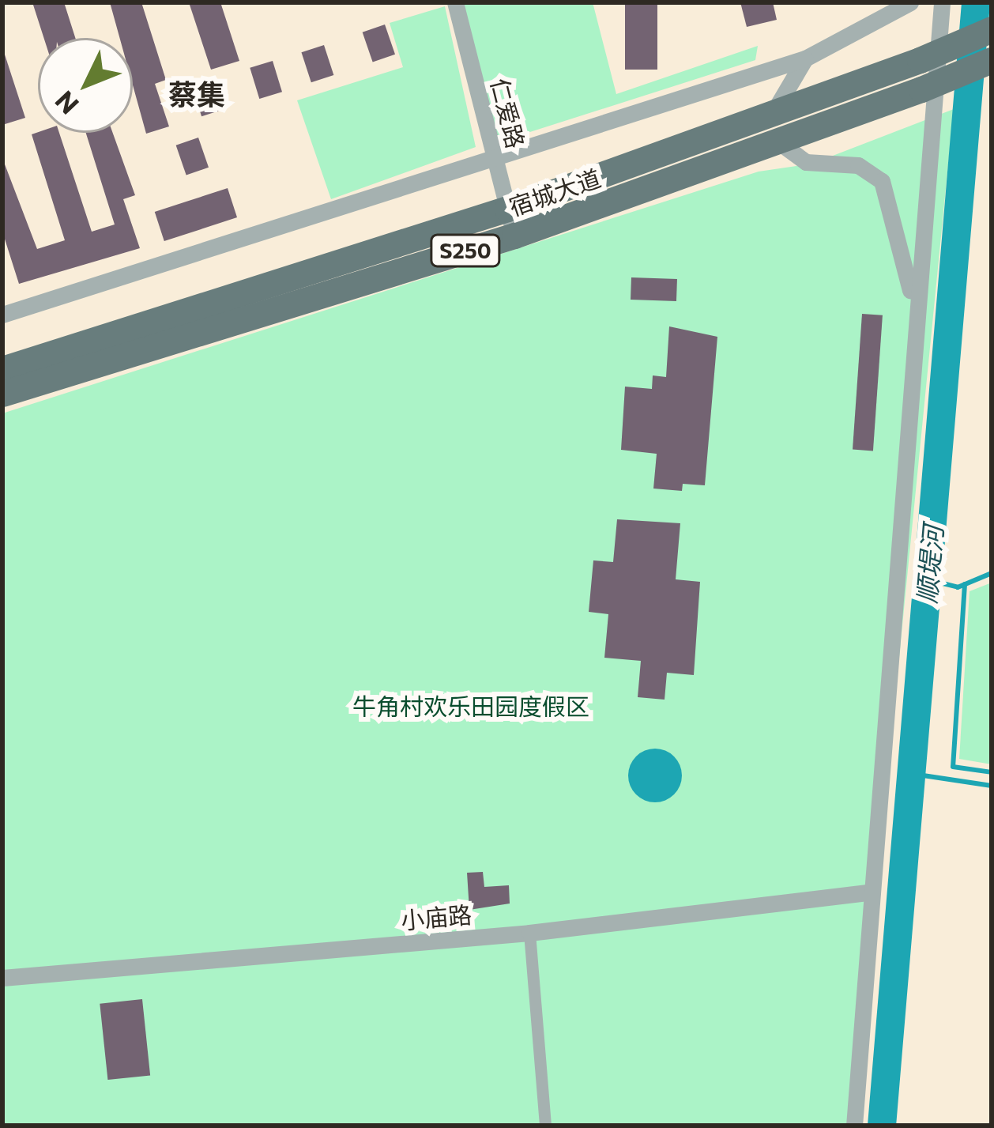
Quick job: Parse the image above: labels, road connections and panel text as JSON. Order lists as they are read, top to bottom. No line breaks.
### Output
{"streets":{"main road":["宿城大道","S250"],"street":["仁爱路","小庙路"]},"crossings":[["仁爱路","宿城大道"]],"districts":["蔡集"],"water":["顺堤河"],"parks":["牛角村欢乐田园度假区"],"north":"bottom left"}
